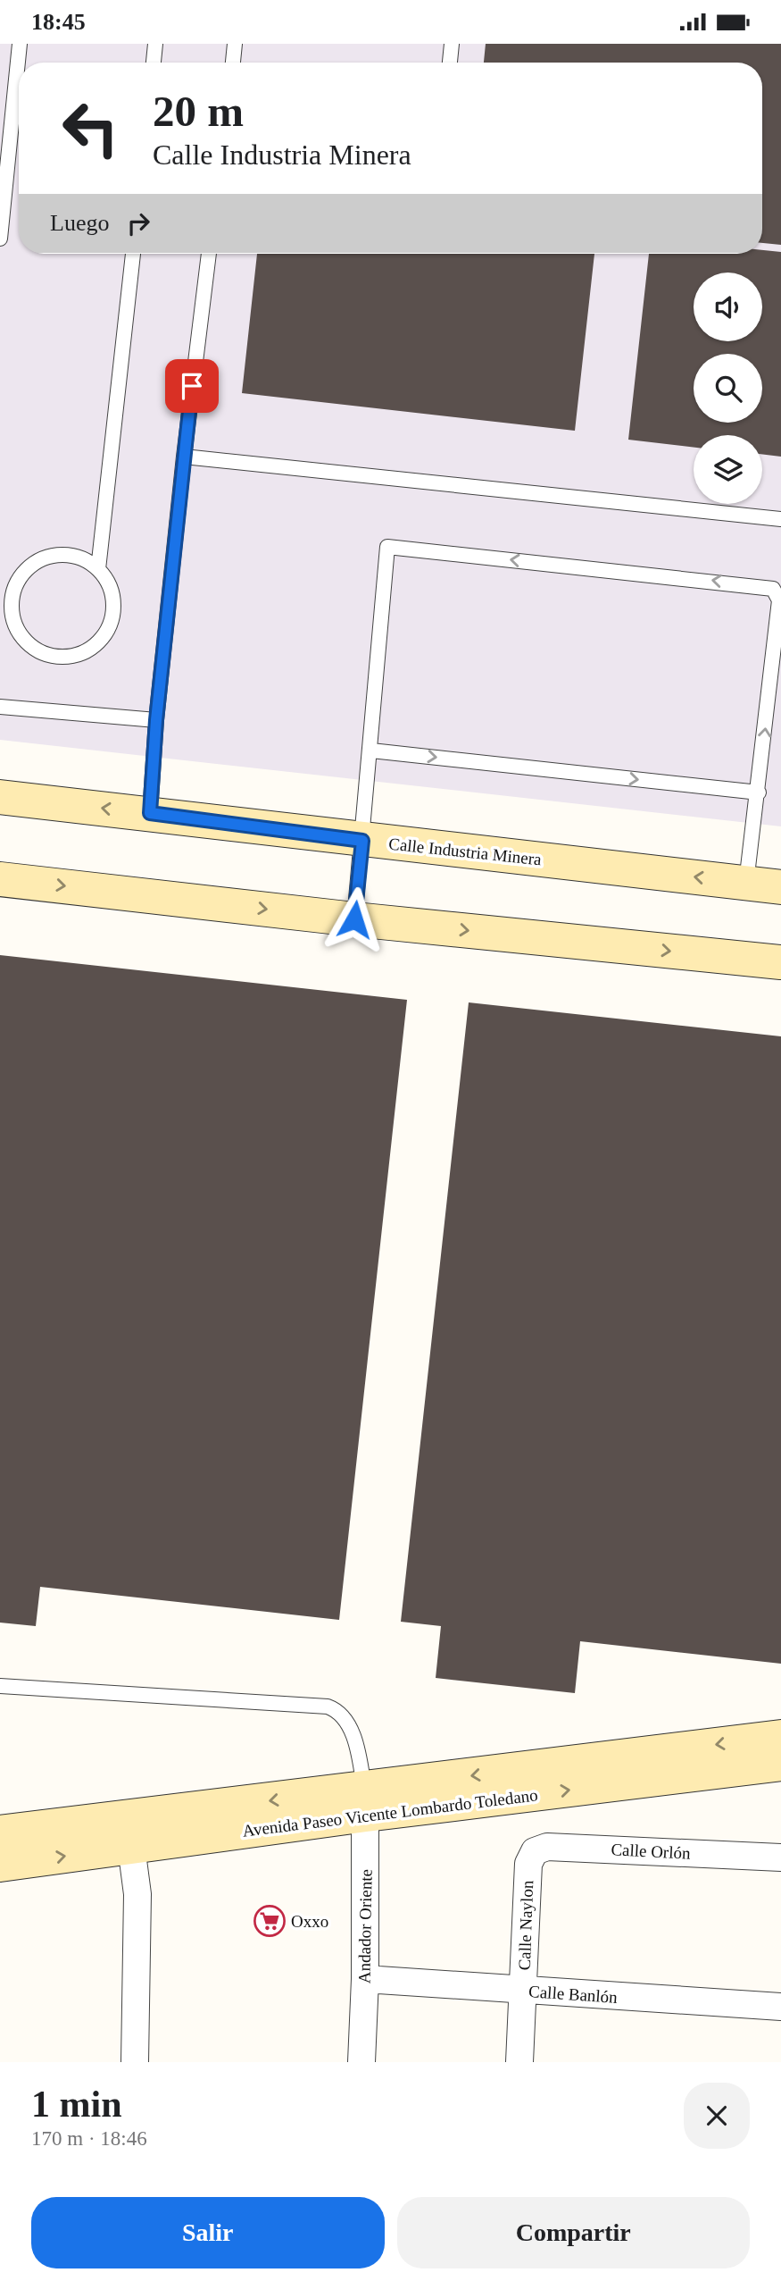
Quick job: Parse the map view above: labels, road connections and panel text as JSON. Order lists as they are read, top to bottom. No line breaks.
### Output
{"streets":{"main road":["Calle Industria Minera","Avenida Paseo Vicente Lombardo Toledano"],"street":["Calle Orlón","Calle Naylon","Andador Oriente","Calle Banlón"]},"crossings":[["Avenida Paseo Vicente Lombardo Toledano","Andador Oriente"],["Calle Orlón","Calle Naylon"],["Calle Naylon","Calle Banlón"],["Andador Oriente","Calle Banlón"]],"places":{"supermarket":["Oxxo"]},"page":{"status":"18:45","turn":["20 m","Calle Industria Minera"],"then":"Luego","heading":["1 min","170 m · 18:46"],"buttons":["Salir","Compartir"]}}
